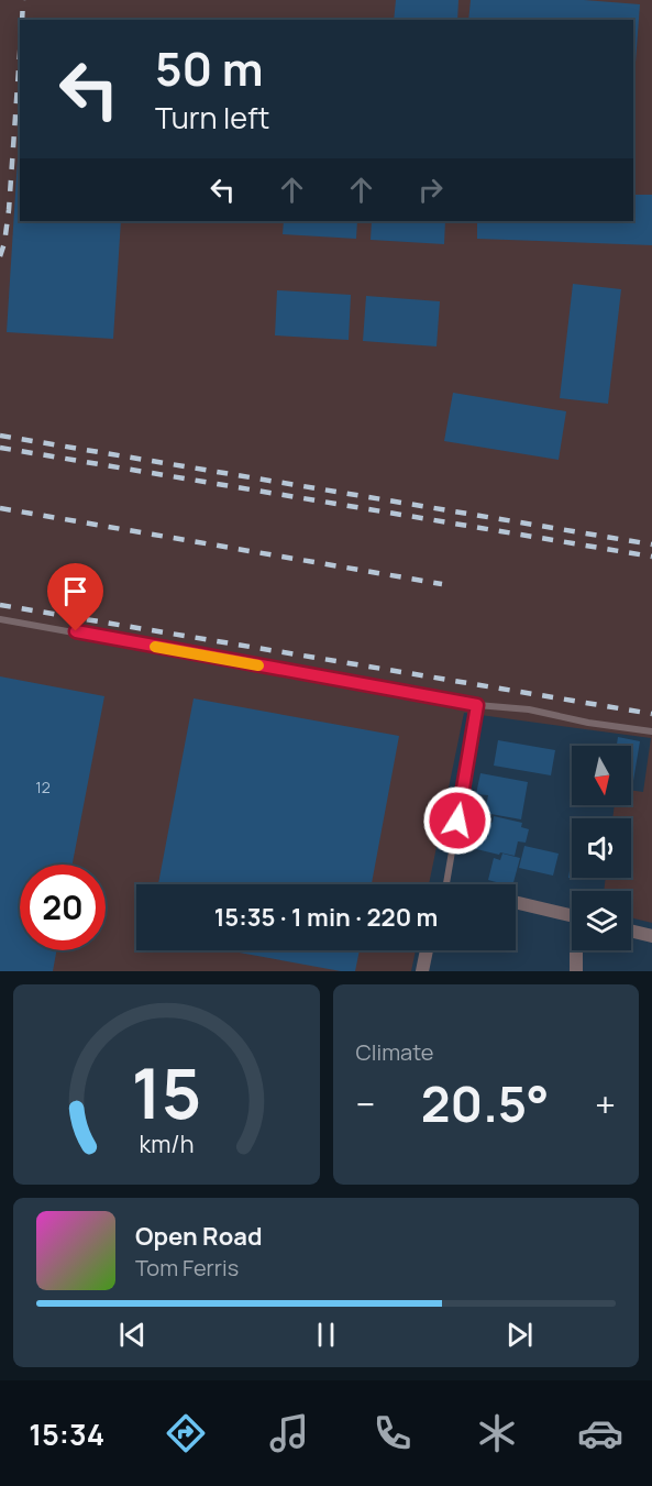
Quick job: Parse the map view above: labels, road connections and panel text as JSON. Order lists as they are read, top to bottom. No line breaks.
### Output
{"house_numbers":["12"],"north":"bottom","page":{"turn":["50 m","Turn left"],"limit":"20","trip":"15:35 · 1 min · 220 m","tile":"Climate","heat":["−","20.5°","+"],"song":["Open Road","Tom Ferris"],"tabs":"15:34","gauge":["15","km/h"]}}
